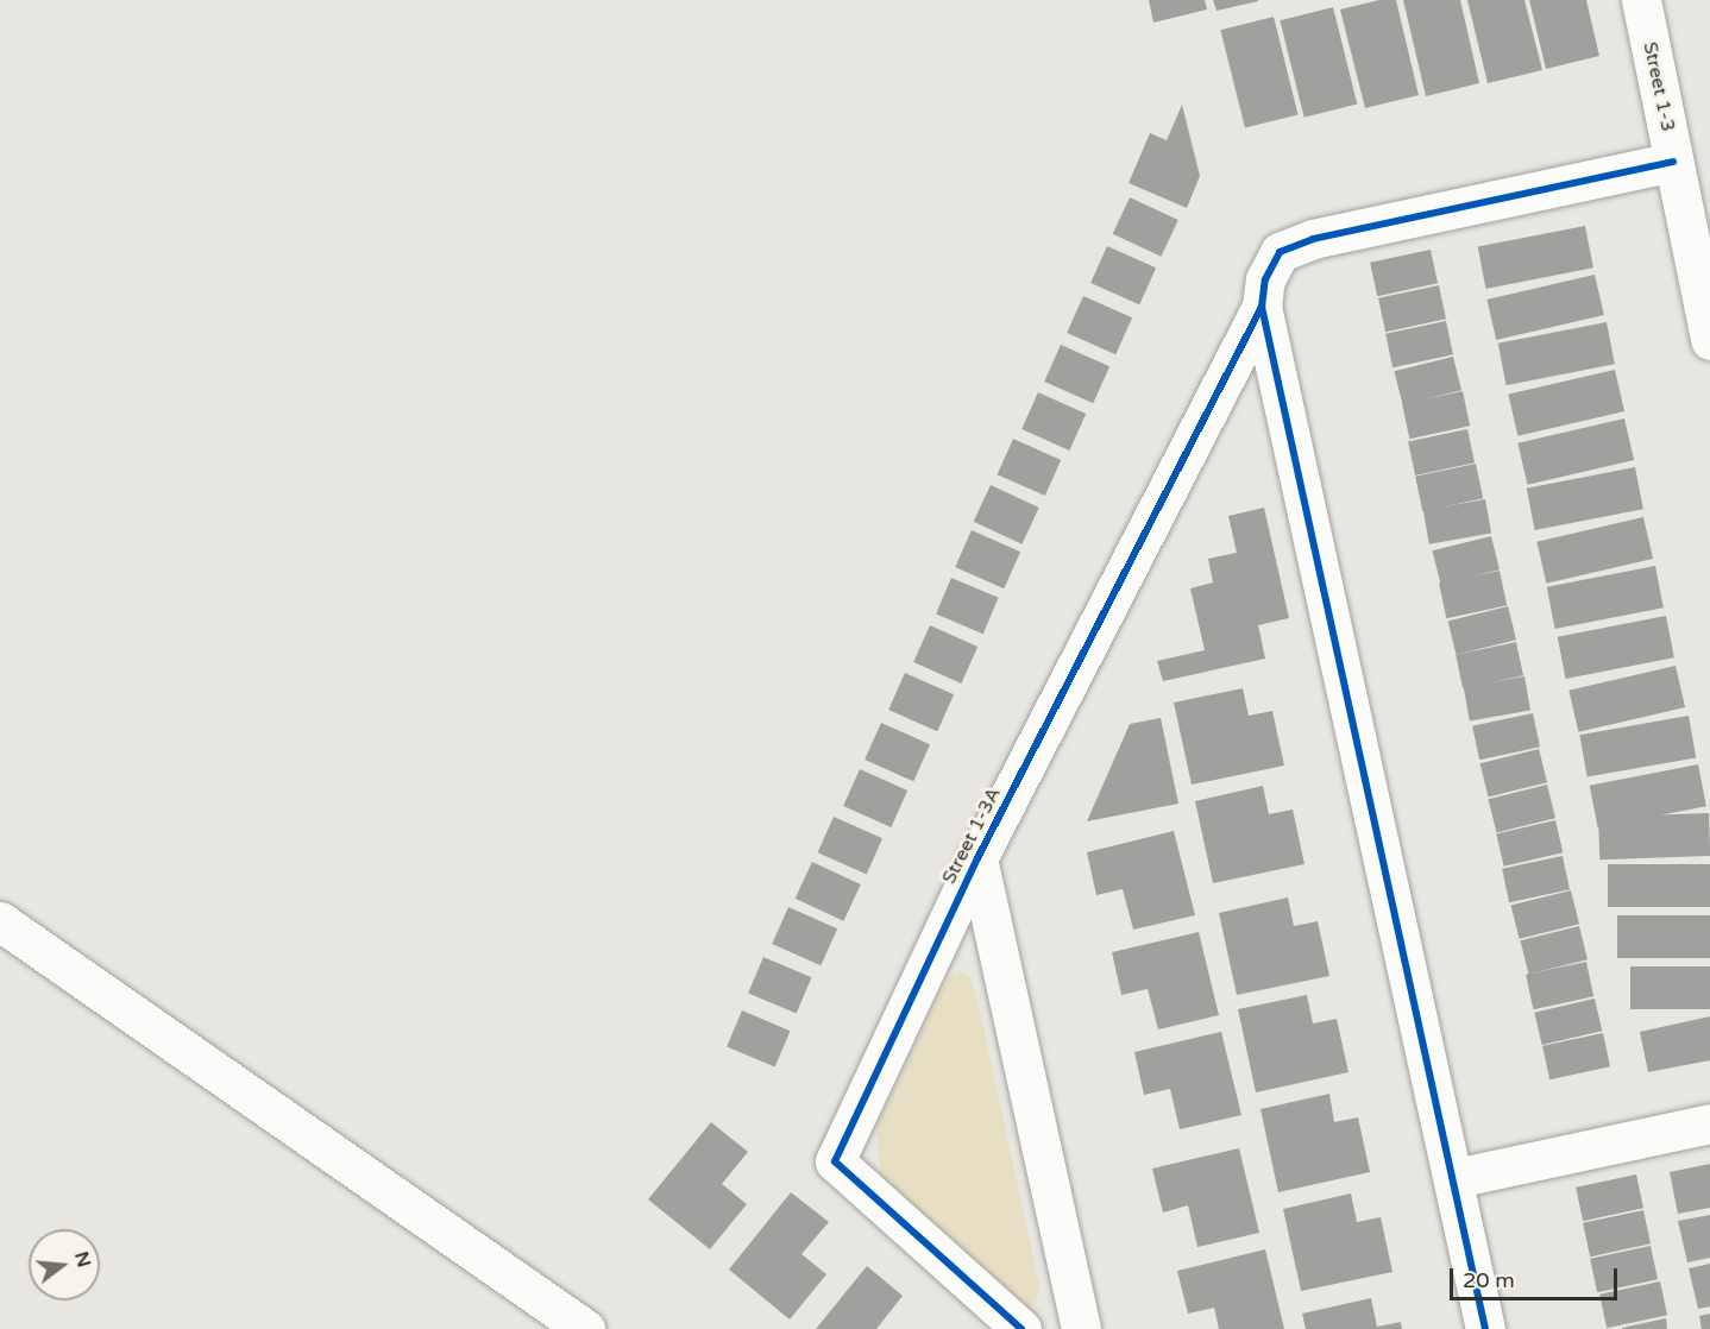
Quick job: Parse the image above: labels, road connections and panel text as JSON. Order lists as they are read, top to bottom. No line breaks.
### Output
{"streets":{"street":["Street 1-3","Street 1-3A"]},"scale_bar":"20 m","north":"right"}
